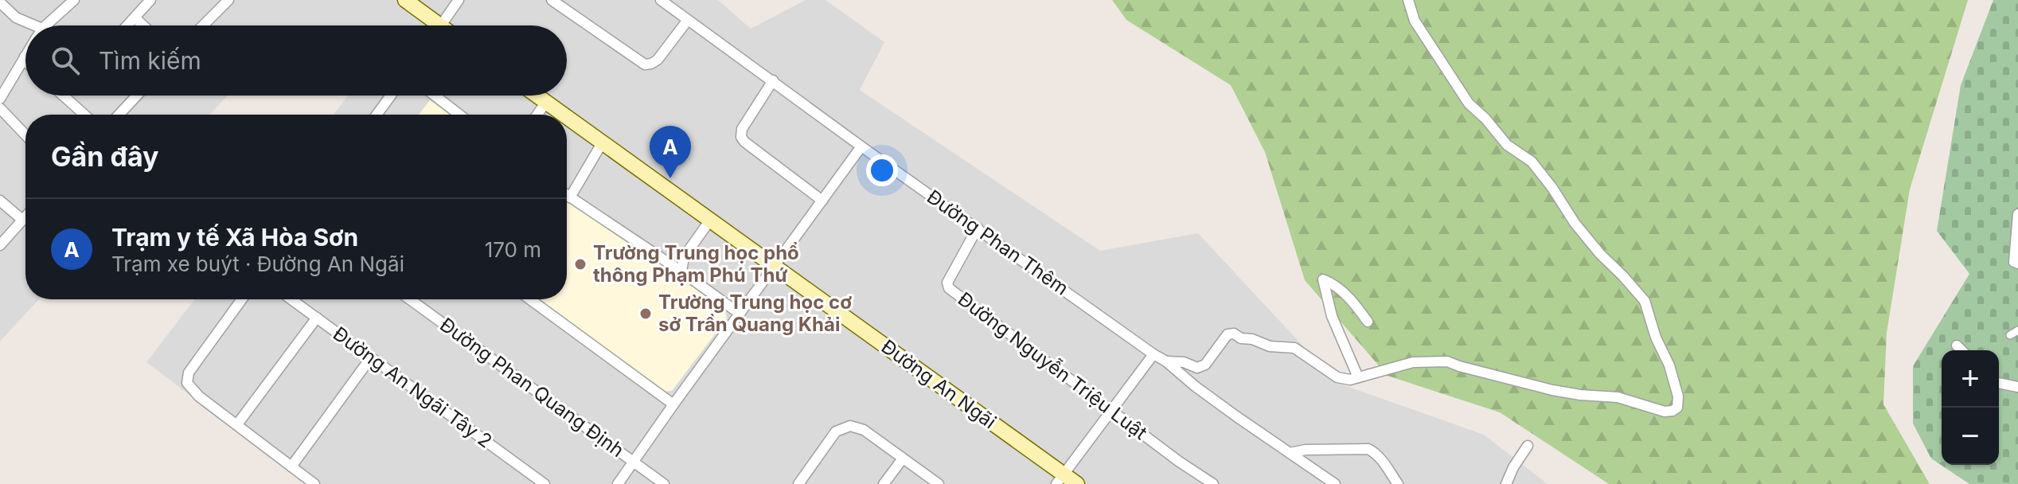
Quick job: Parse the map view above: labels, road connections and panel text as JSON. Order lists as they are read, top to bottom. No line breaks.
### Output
{"streets":{"main road":["Đường An Ngãi"],"street":["Đường Phan Thêm","Đường Nguyễn Triệu Luật","Đường An Ngãi Tây 2","Đường Phan Quang Định"]},"crossings":[["Đường Phan Thêm","Đường Nguyễn Triệu Luật"]],"places":["Trường Trung học phổ thông Phạm Phú Thứ","Trường Trung học cơ sở Trần Quang Khải"],"page":{"search":"Tìm kiếm","heading":"Gần đây","pins":"A","list":[{"mark":"A","name":"Trạm y tế Xã Hòa Sơn","note":"Trạm xe buýt · Đường An Ngãi","value":"170 m"}],"map_buttons":["+","−"]}}
